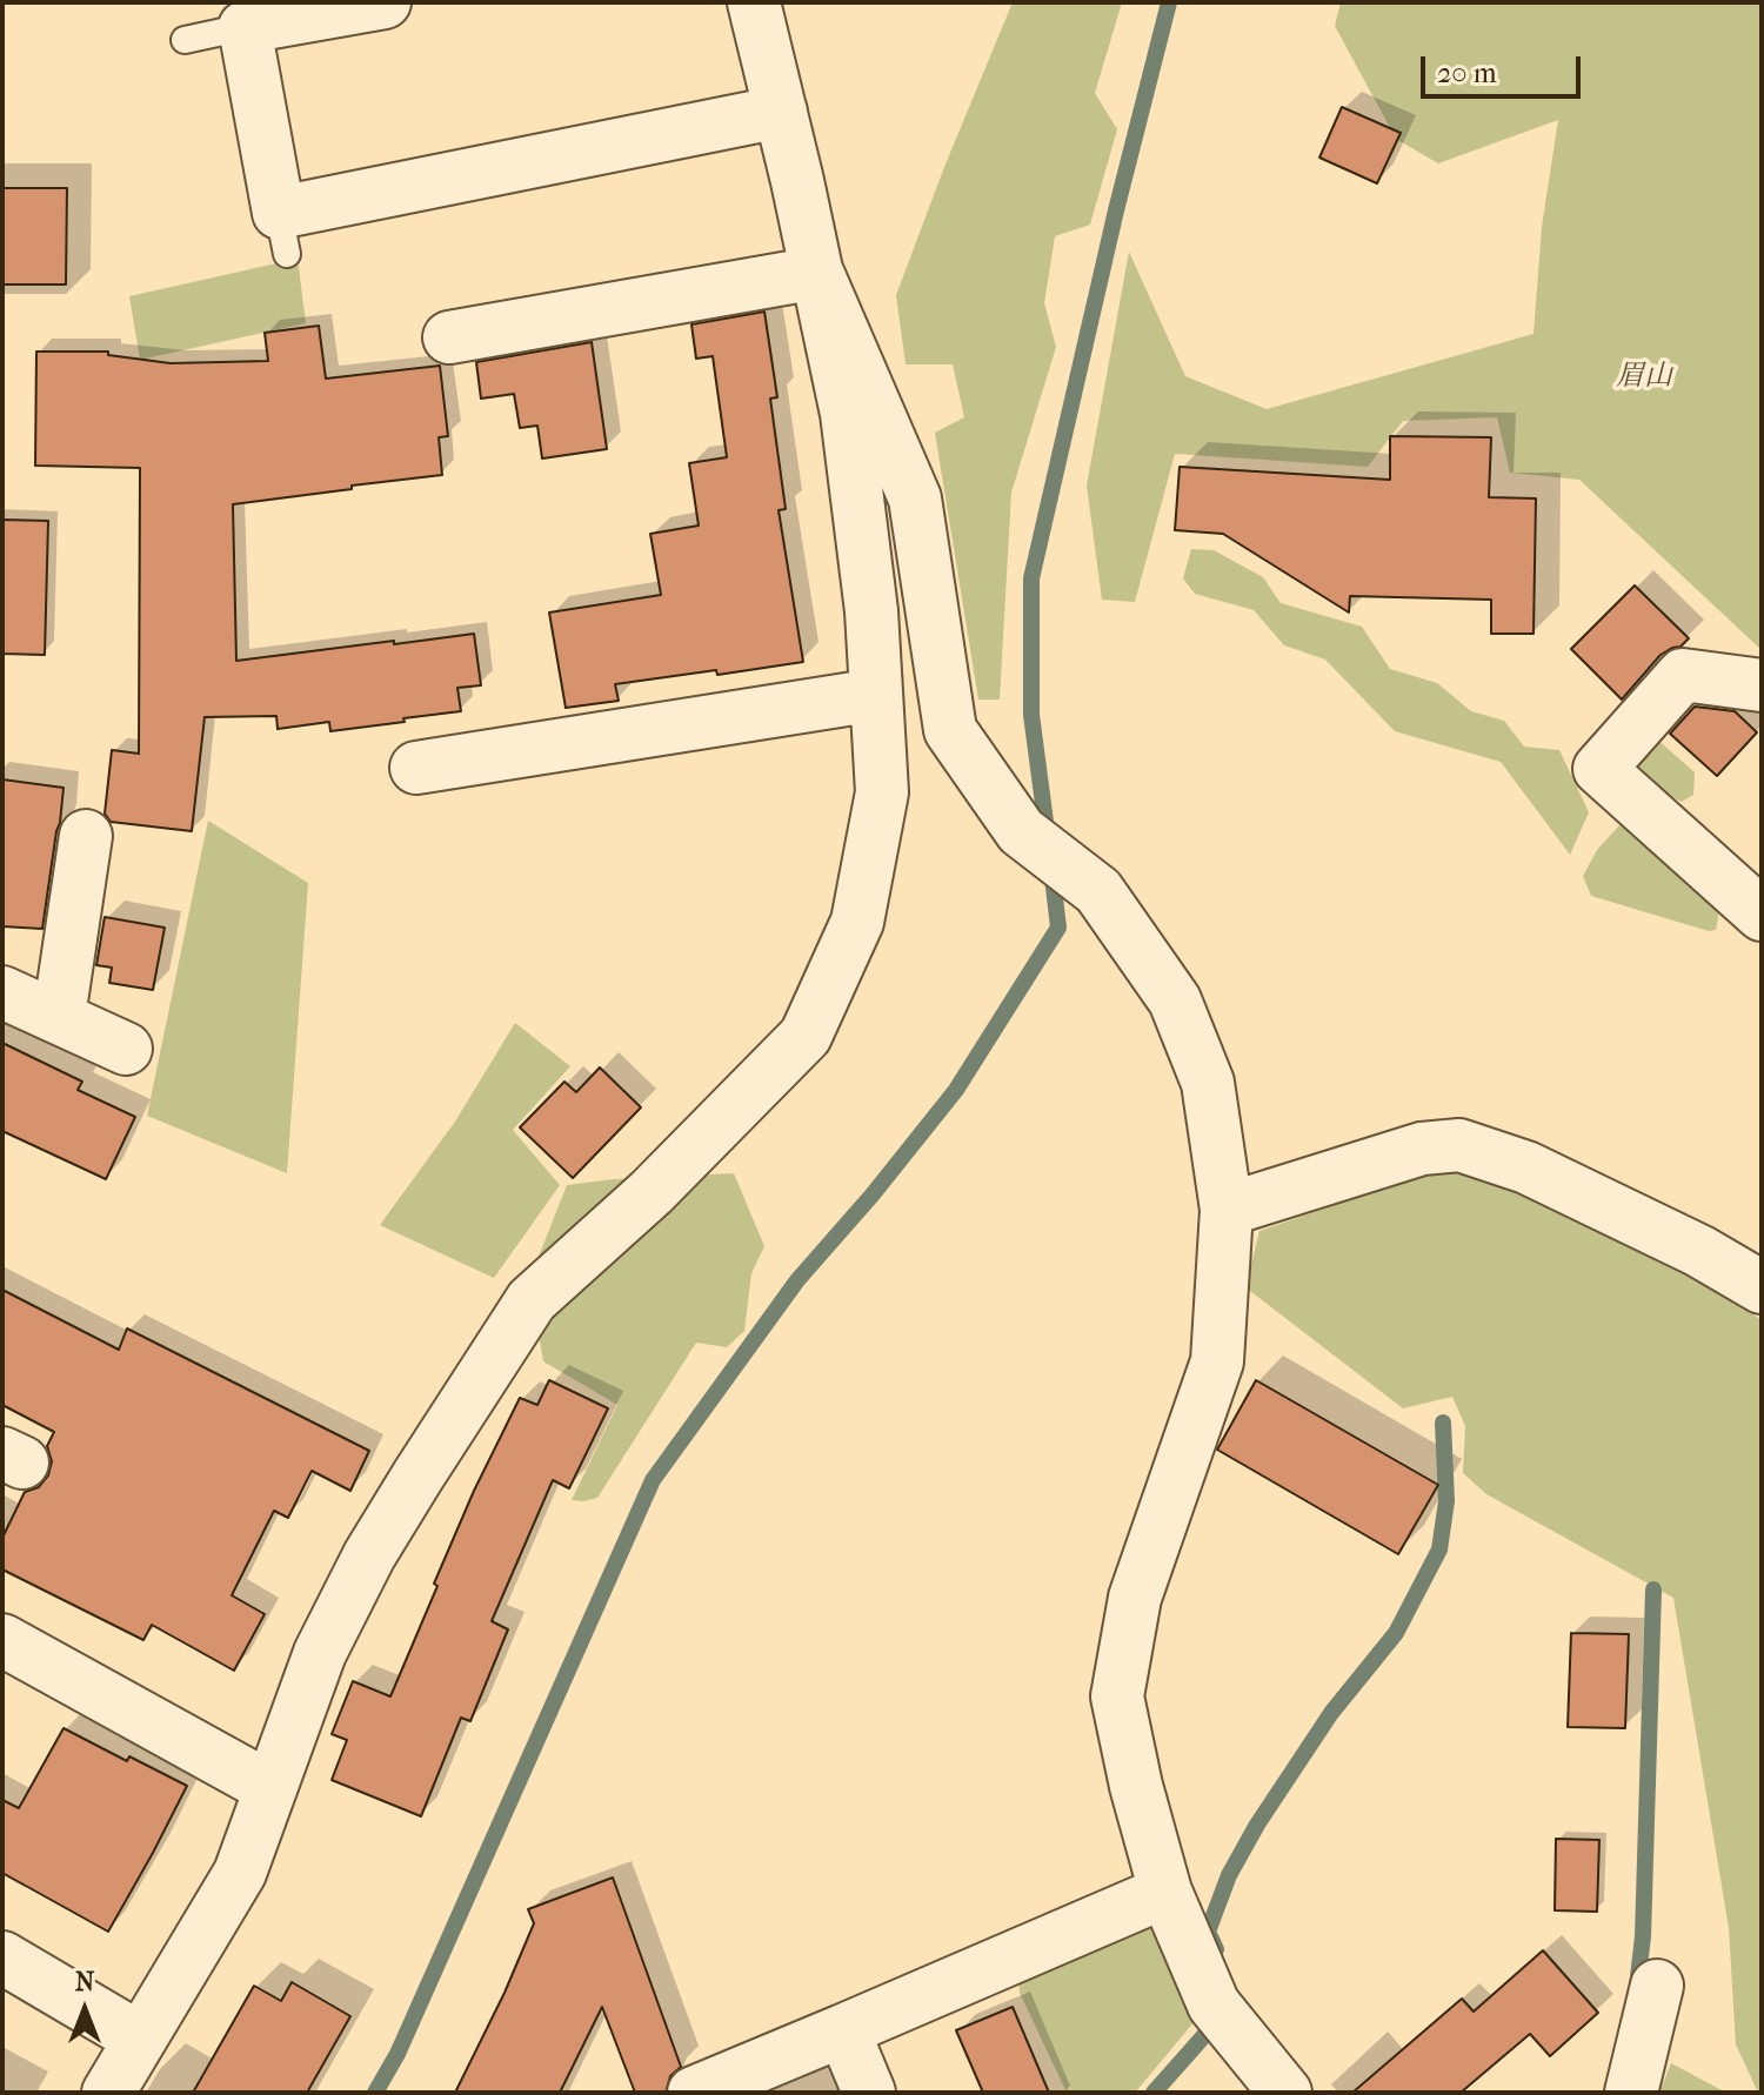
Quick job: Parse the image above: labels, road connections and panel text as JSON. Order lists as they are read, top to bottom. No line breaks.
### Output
{"parks":["眉山"],"scale_bar":"20 m","north":"top"}
